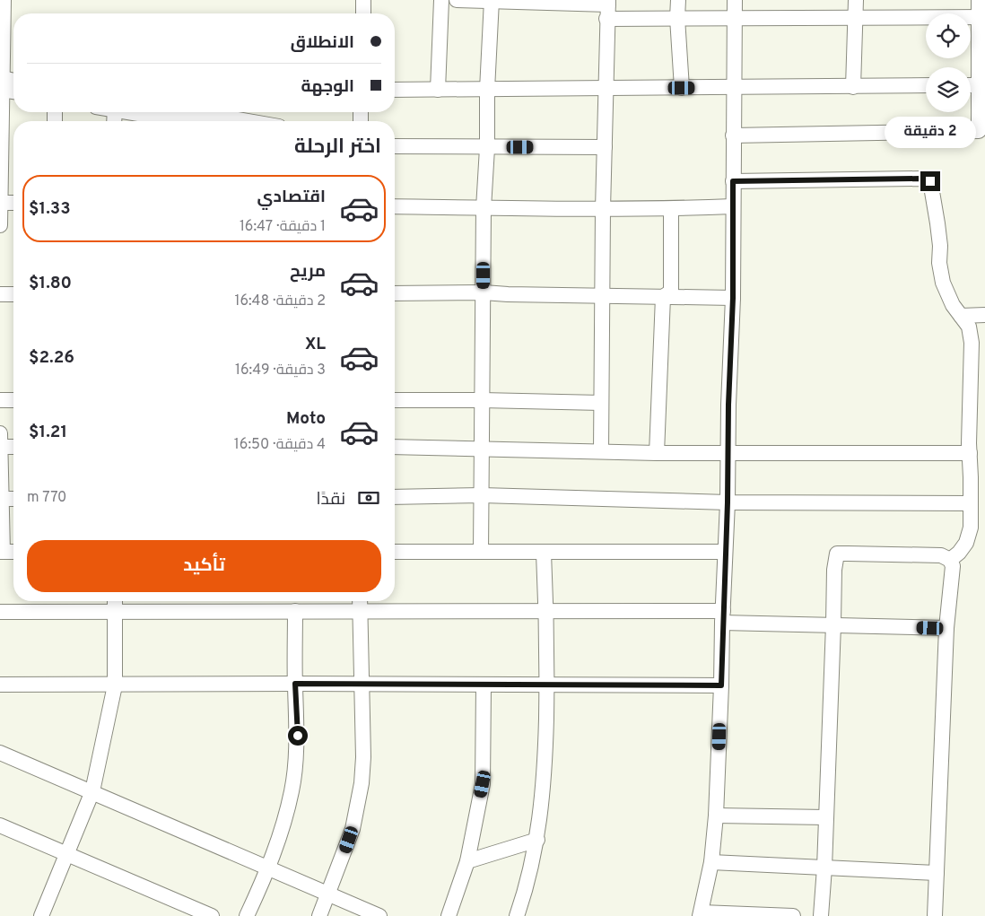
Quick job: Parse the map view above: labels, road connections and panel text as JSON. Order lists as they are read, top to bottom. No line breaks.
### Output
{"page":{"banner":["الانطلاق","الوجهة"],"bubble":"2 دقيقة","heading":"اختر الرحلة","list":[{"name":"اقتصادي","note":"1 دقيقة · 16:47","value":"$1.33"},{"name":"مريح","note":"2 دقيقة · 16:48","value":"$1.80"},{"name":"XL","note":"3 دقيقة · 16:49","value":"$2.26"},{"name":"Moto","note":"4 دقيقة · 16:50","value":"$1.21"}],"pay":["نقدًا","770 m"],"buttons":"تأكيد"}}
